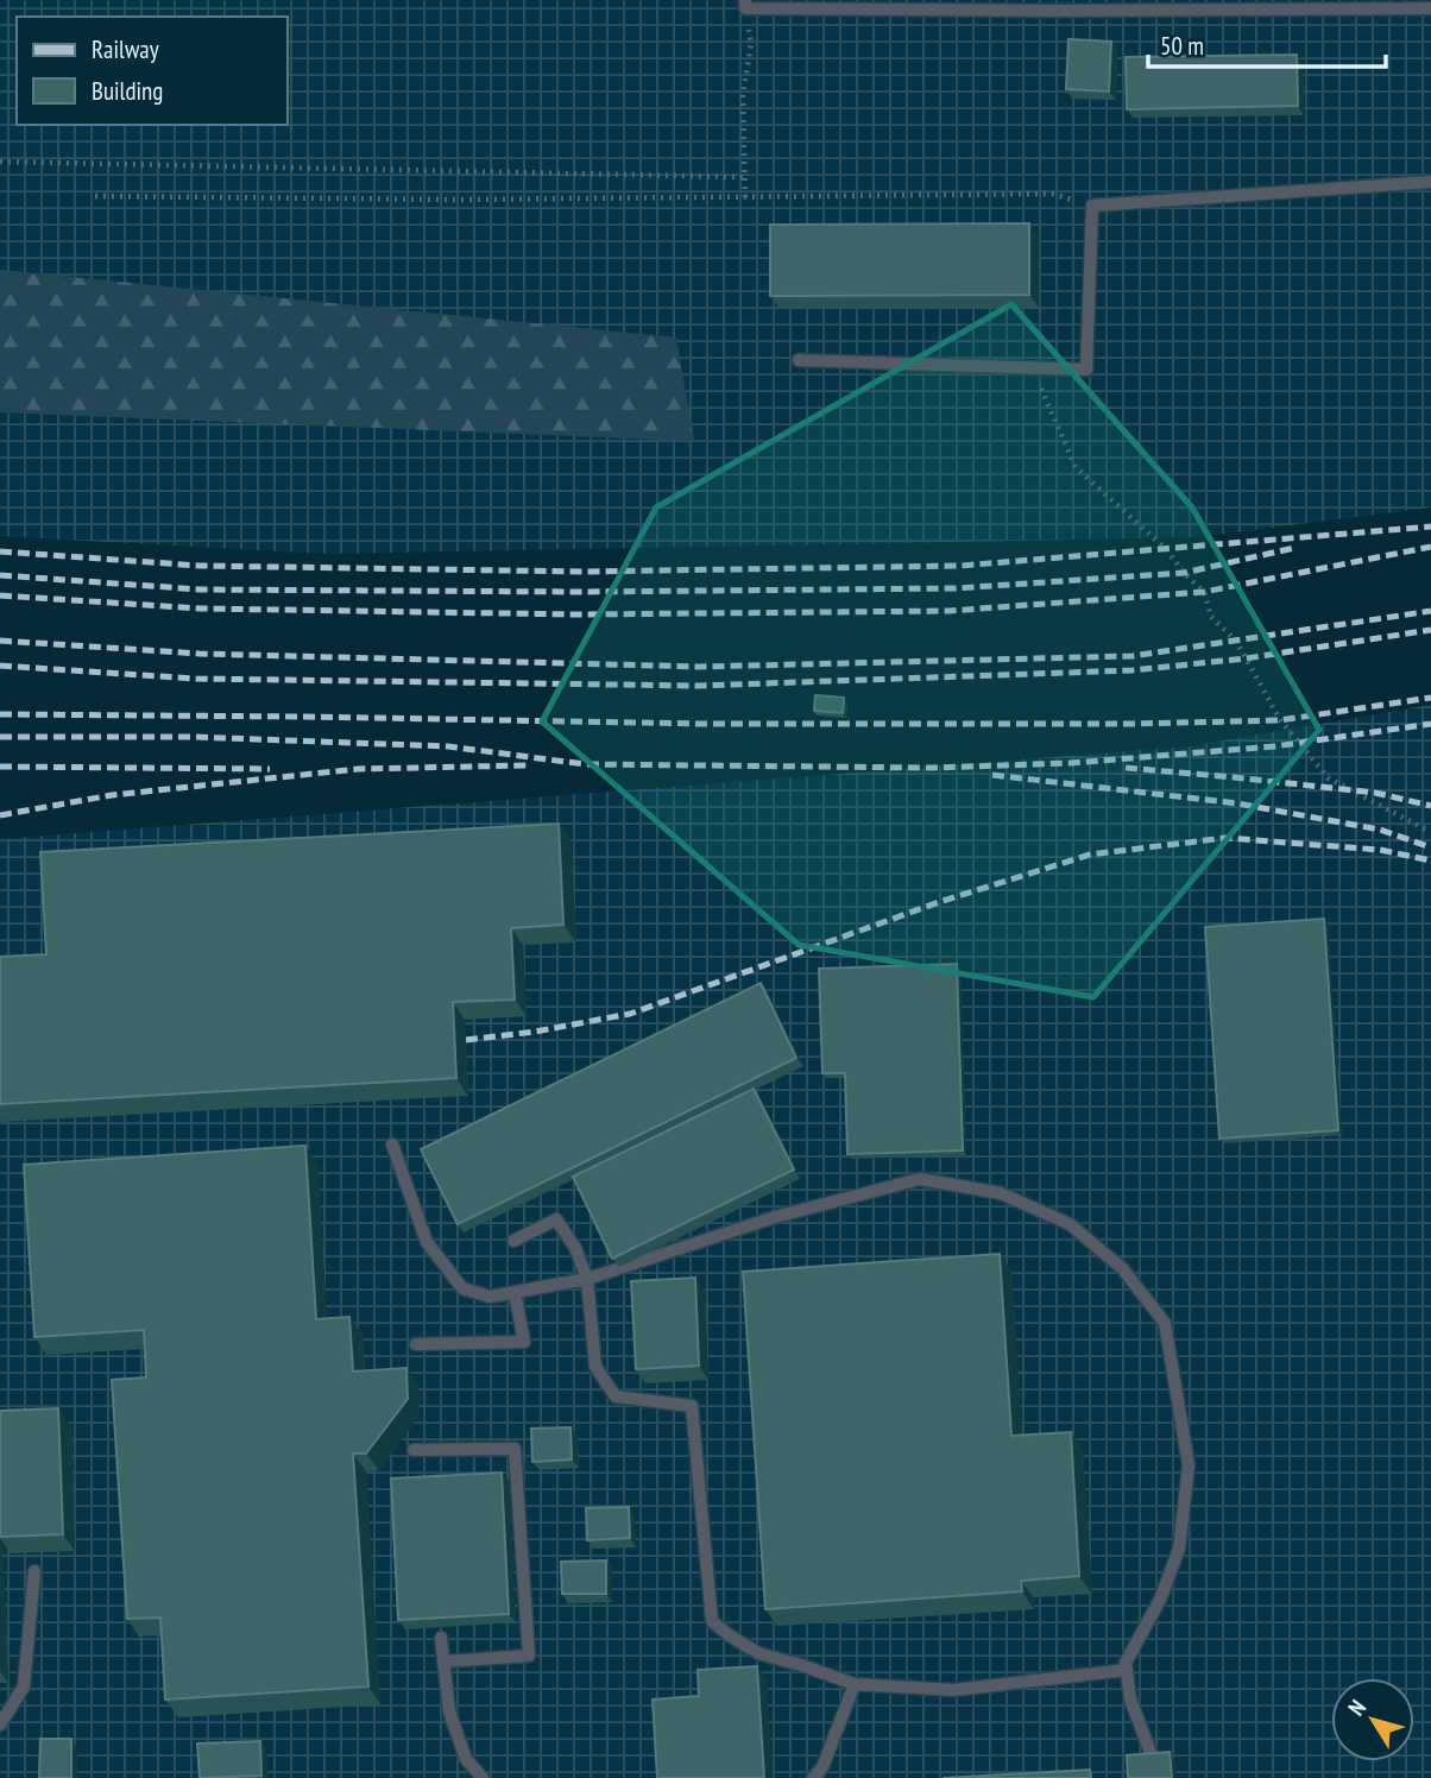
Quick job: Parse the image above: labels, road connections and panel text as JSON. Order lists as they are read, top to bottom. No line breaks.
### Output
{"legend":["Railway","Building"],"scale_bar":"50 m","north":"top left"}
